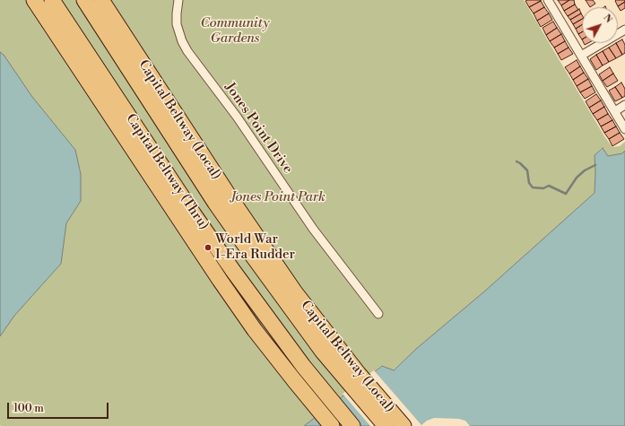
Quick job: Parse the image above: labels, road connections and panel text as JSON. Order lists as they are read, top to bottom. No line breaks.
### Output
{"streets":{"highway":["Capital Beltway (Local)","Capital Beltway (Thru)"],"street":["Jones Point Drive"]},"parks":["Community Gardens","Jones Point Park"],"places":["World War I-Era Rudder"],"scale_bar":"100 m","north":"top right"}
